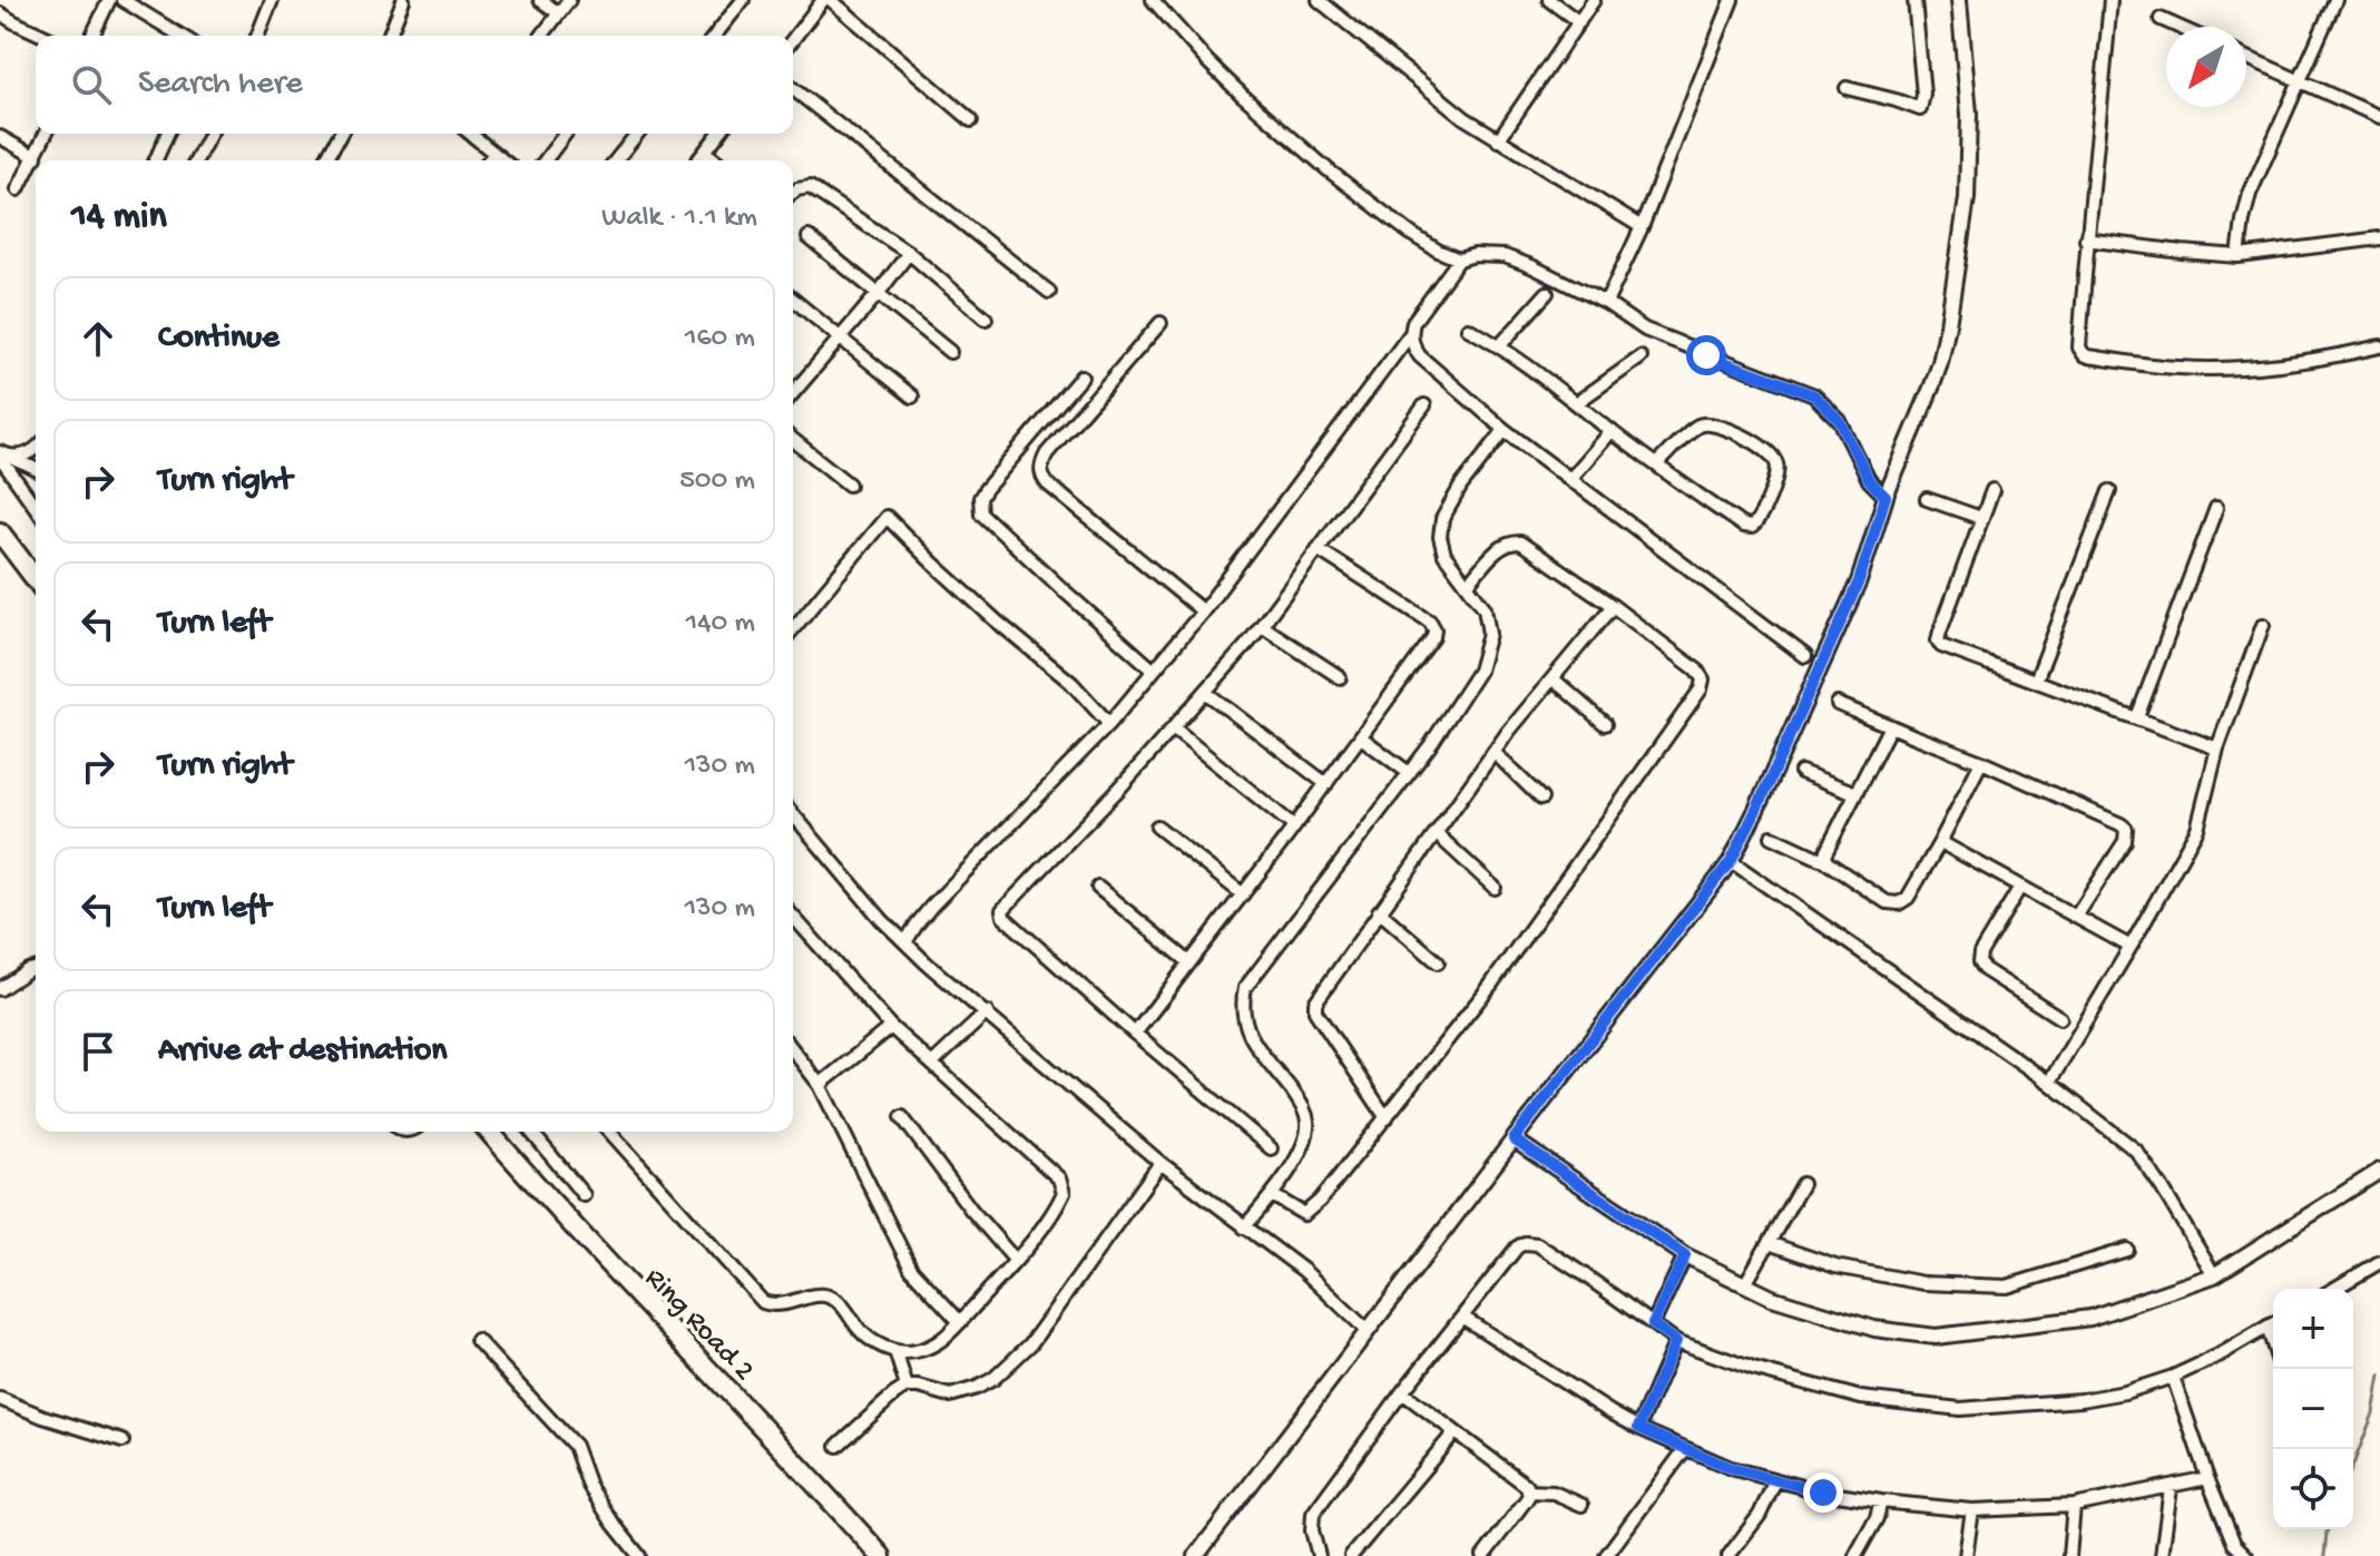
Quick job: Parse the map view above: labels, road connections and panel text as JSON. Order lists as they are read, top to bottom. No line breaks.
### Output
{"streets":{"main road":["Ring Road 2"]},"north":"bottom left","page":{"search":"Search here","heading":["14 min","Walk · 1.1 km"],"list":[["Continue","160 m"],["Turn right","500 m"],["Turn left","140 m"],["Turn right","130 m"],["Turn left","130 m"],"Arrive at destination"],"map_buttons":["+","−"]}}
